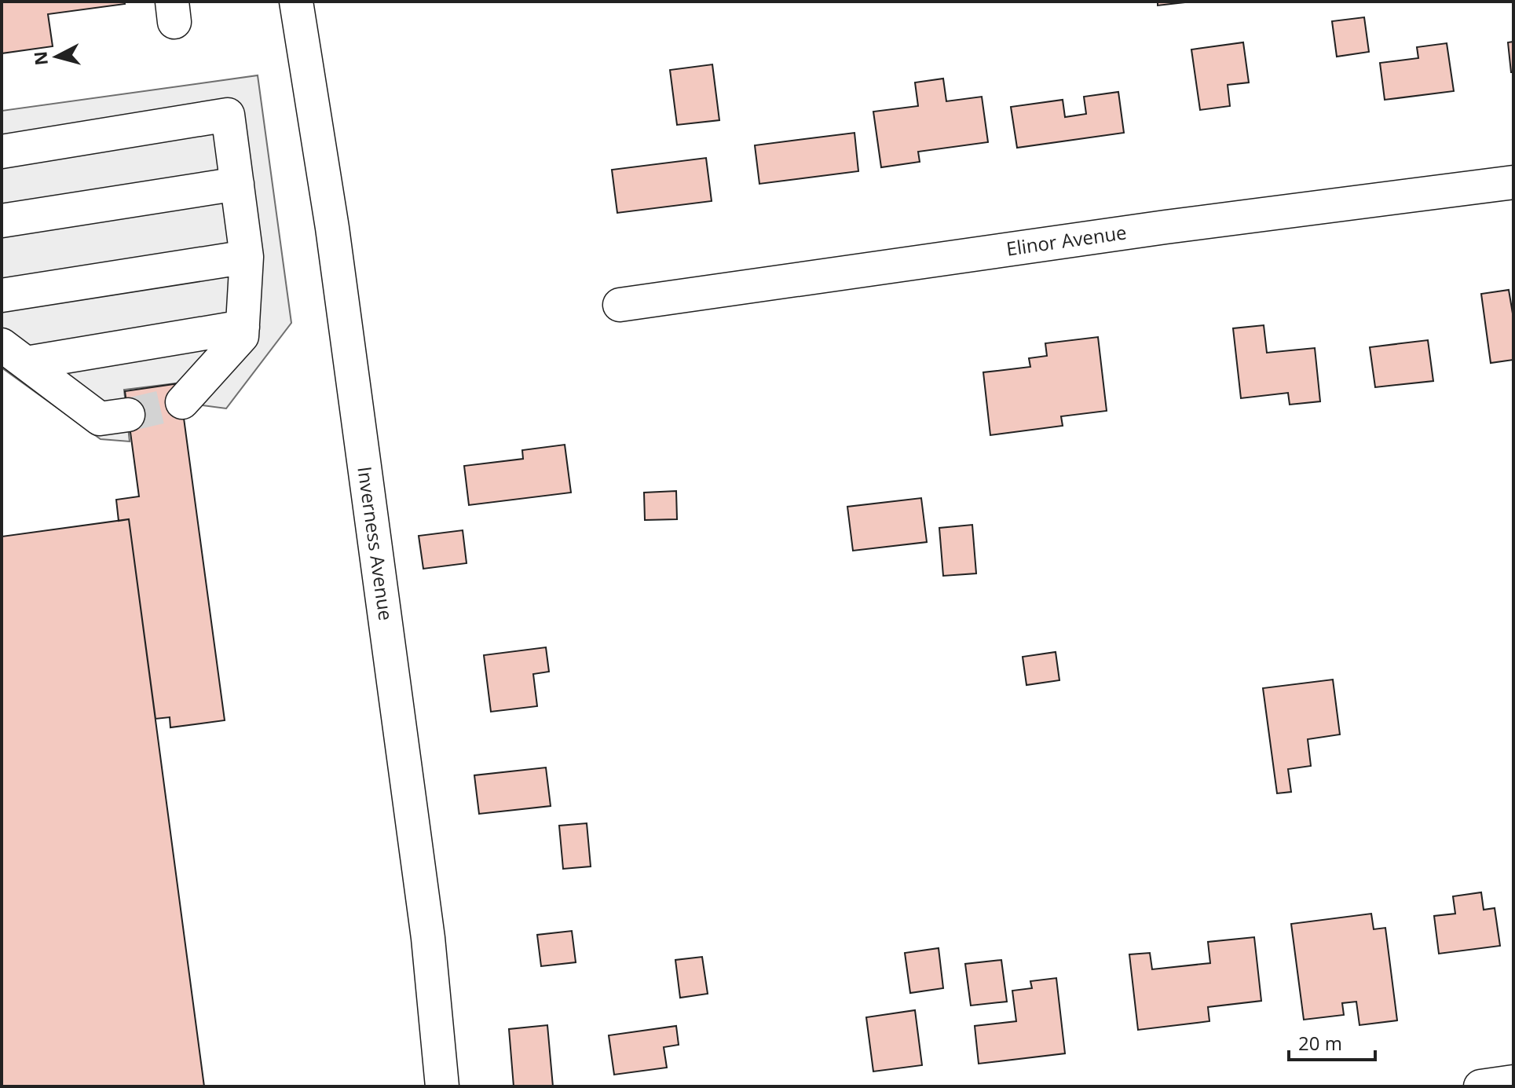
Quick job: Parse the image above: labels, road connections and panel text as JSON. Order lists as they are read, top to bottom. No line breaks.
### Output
{"streets":{"street":["Elinor Avenue","Inverness Avenue"]},"scale_bar":"20 m","north":"left"}
